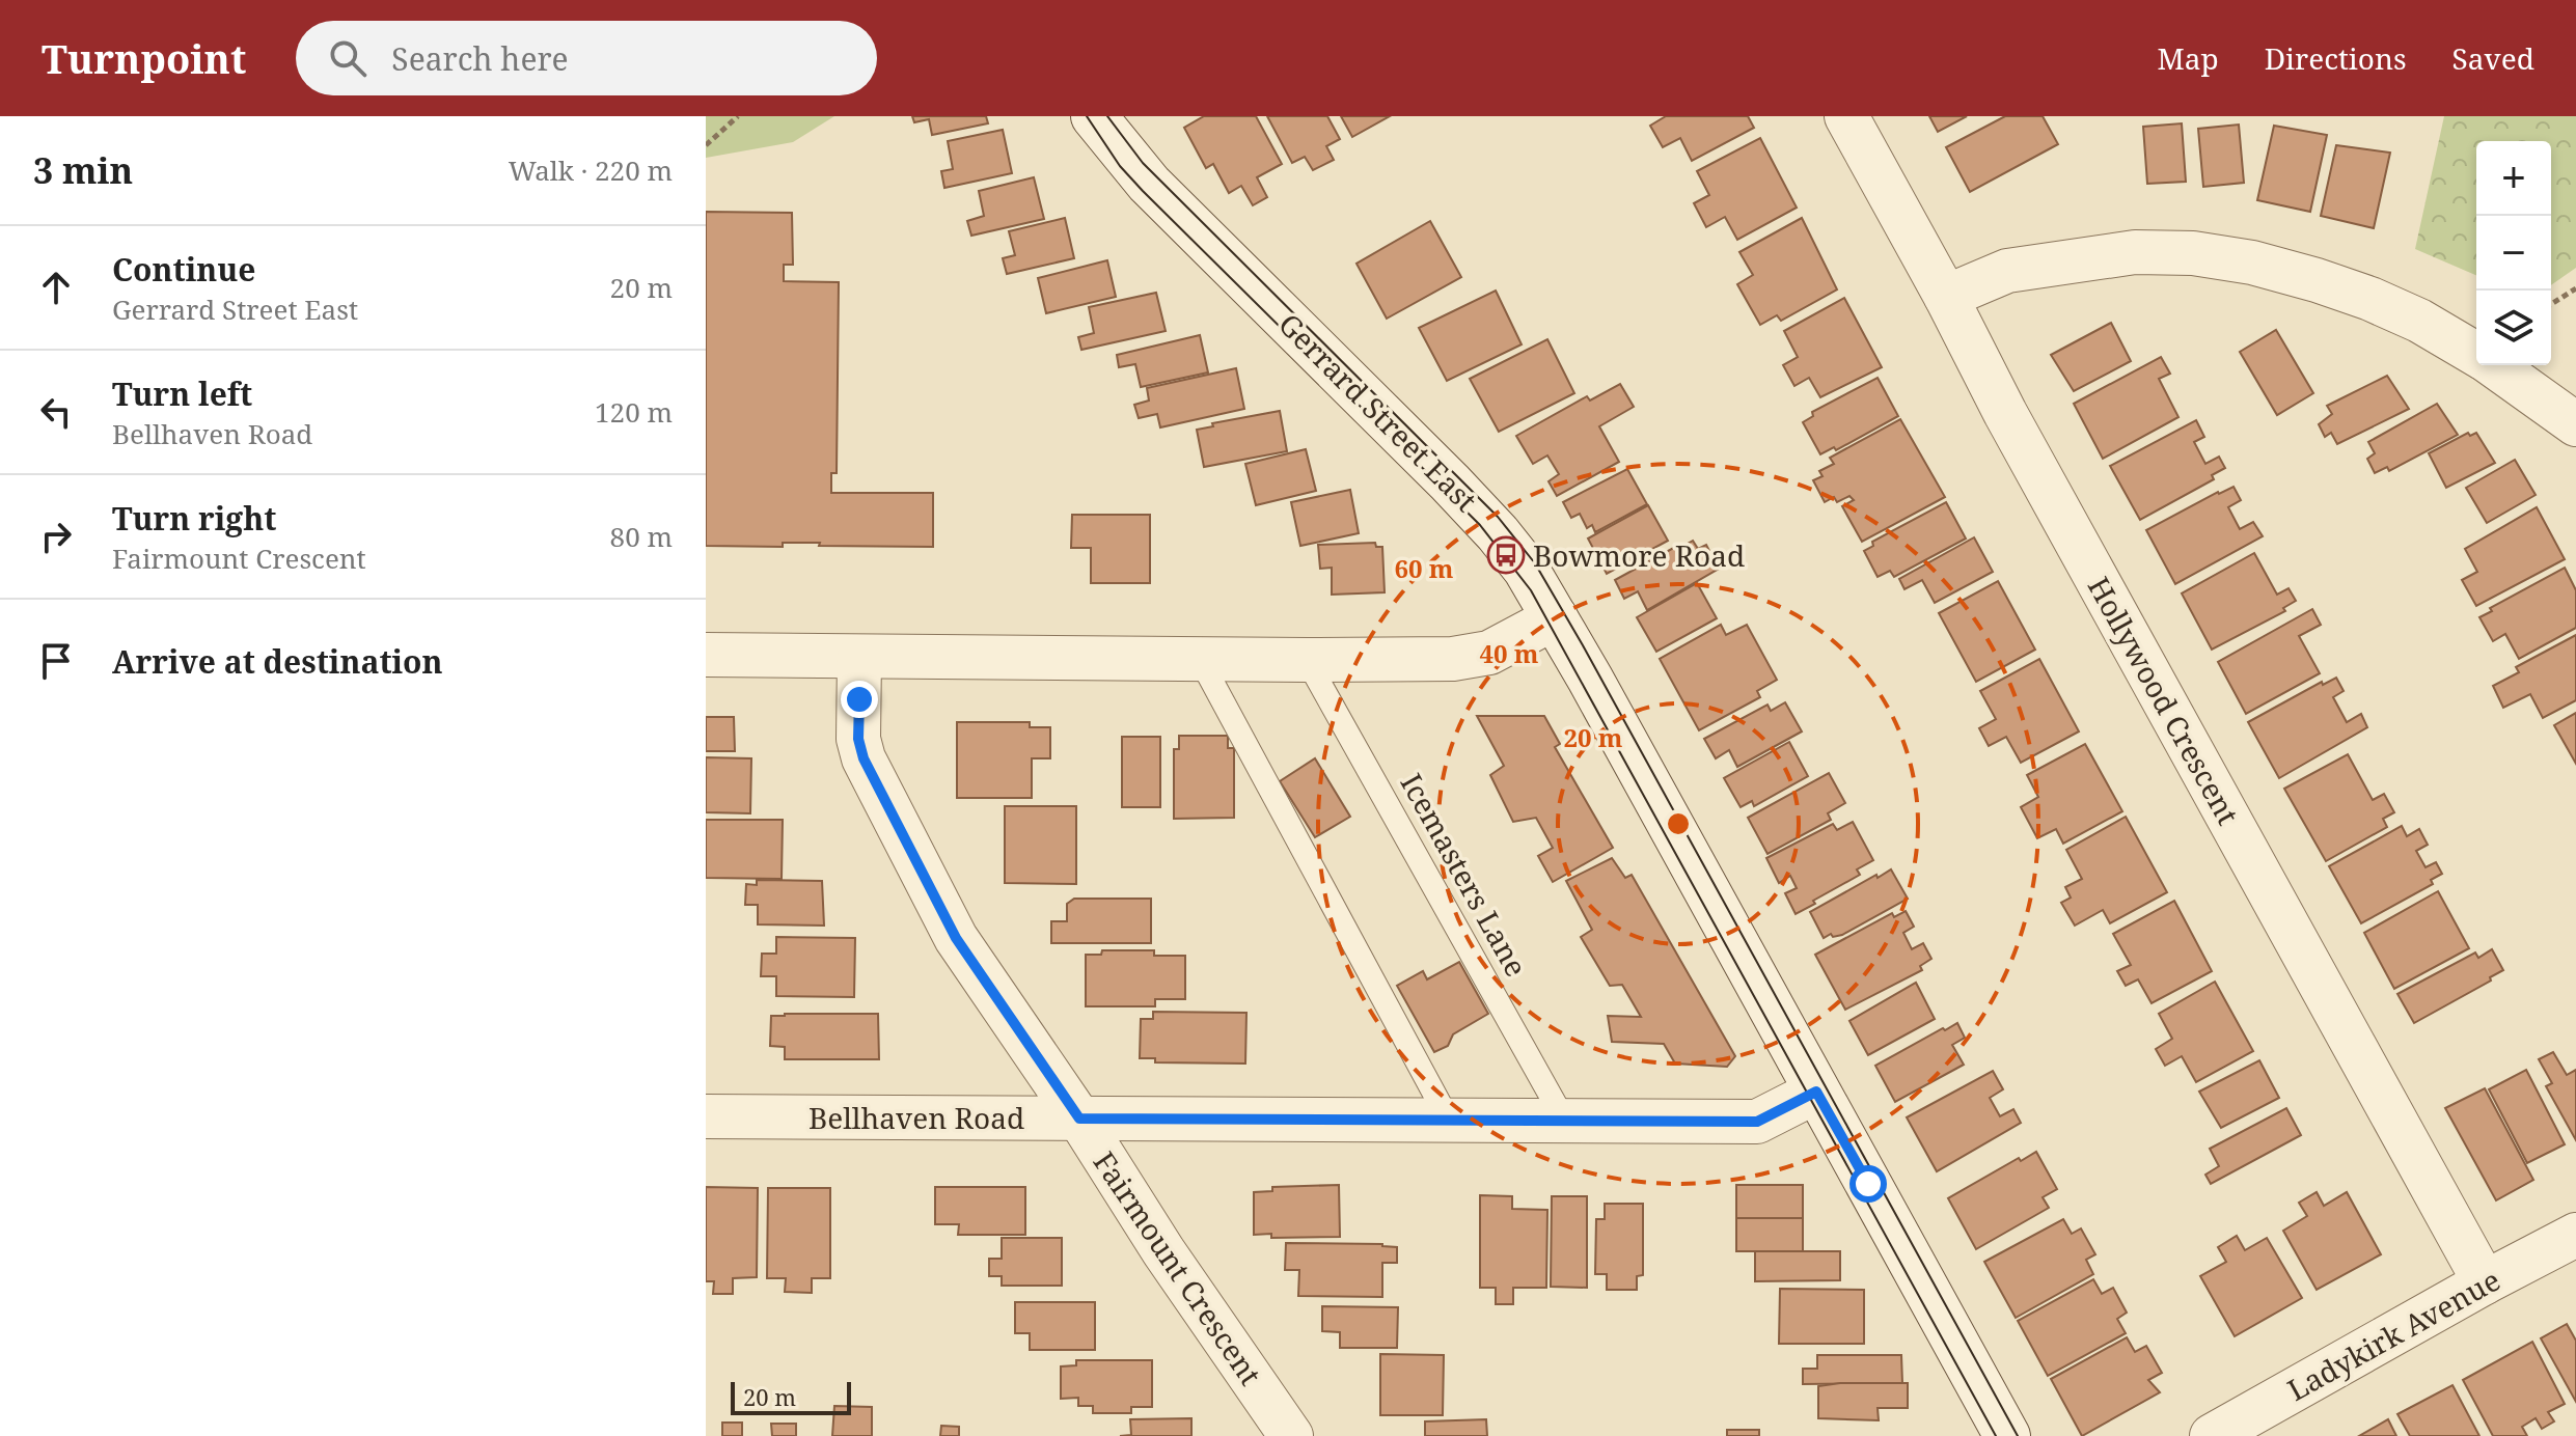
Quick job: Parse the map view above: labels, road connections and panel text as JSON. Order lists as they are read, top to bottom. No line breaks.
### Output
{"streets":{"main road":["Gerrard Street East"],"street":["Hollywood Crescent","Bellhaven Road","Fairmount Crescent","Ladykirk Avenue"],"lane":["Icemasters Lane"]},"crossings":[["Gerrard Street East","Bellhaven Road"],["Hollywood Crescent","Ladykirk Avenue"],["Icemasters Lane","Bellhaven Road"],["Bellhaven Road","Fairmount Crescent"]],"places":{"bus stop":["Bowmore Road"]},"scale_bar":"20 m","page":{"header":"Turnpoint","search":"Search here","nav":["Map","Directions","Saved"],"heading":["3 min","Walk · 220 m"],"map_buttons":["+","−"],"list":[["Continue","Gerrard Street East","20 m"],["Turn left","Bellhaven Road","120 m"],["Turn right","Fairmount Crescent","80 m"],"Arrive at destination"],"scale":"20 m"},"rings":["60 m","40 m","20 m"]}
